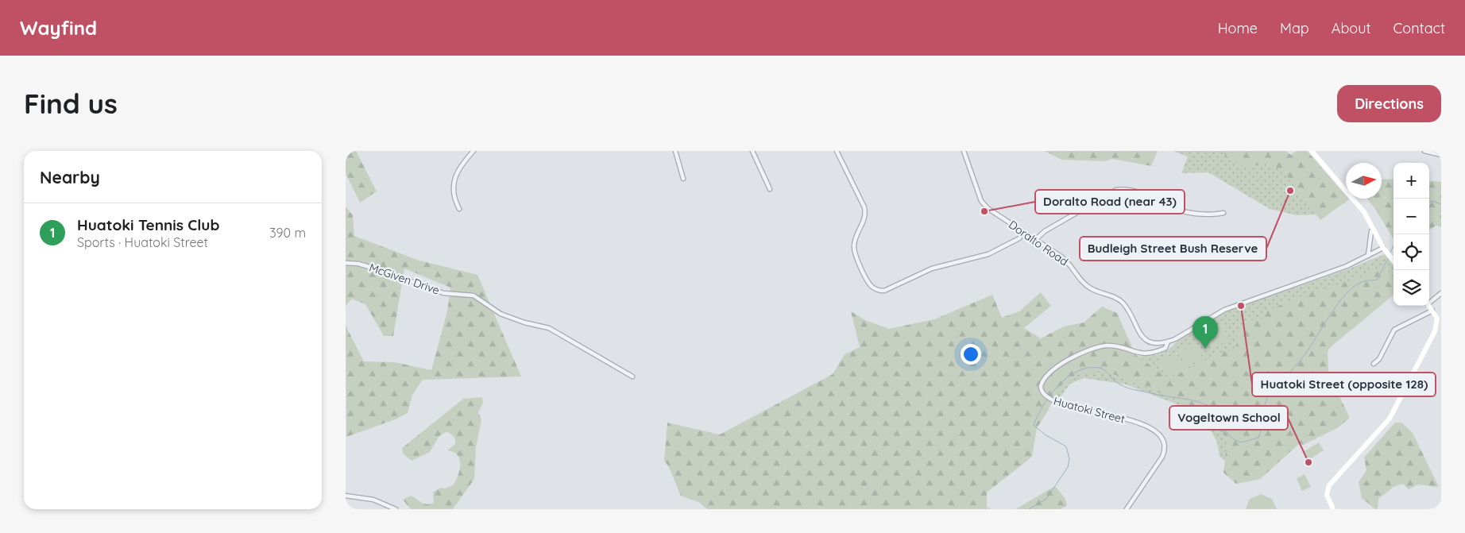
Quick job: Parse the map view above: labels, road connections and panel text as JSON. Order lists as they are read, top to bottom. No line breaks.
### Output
{"streets":{"street":["Doralto Road","McGiven Drive","Huatoki Street"]},"crossings":[["Doralto Road","Huatoki Street"]],"places":["Budleigh Street Bush Reserve","Doralto Road (near 43)","Huatoki Street (opposite 128)","Vogeltown School"],"north":"right","page":{"header":"Wayfind","nav":["Home","Map","About","Contact"],"buttons":"Directions","title":"Find us","heading":"Nearby","map_buttons":["+","−"],"list":[{"mark":"1","name":"Huatoki Tennis Club","note":"Sports · Huatoki Street","value":"390 m"}],"pins":"1"}}
